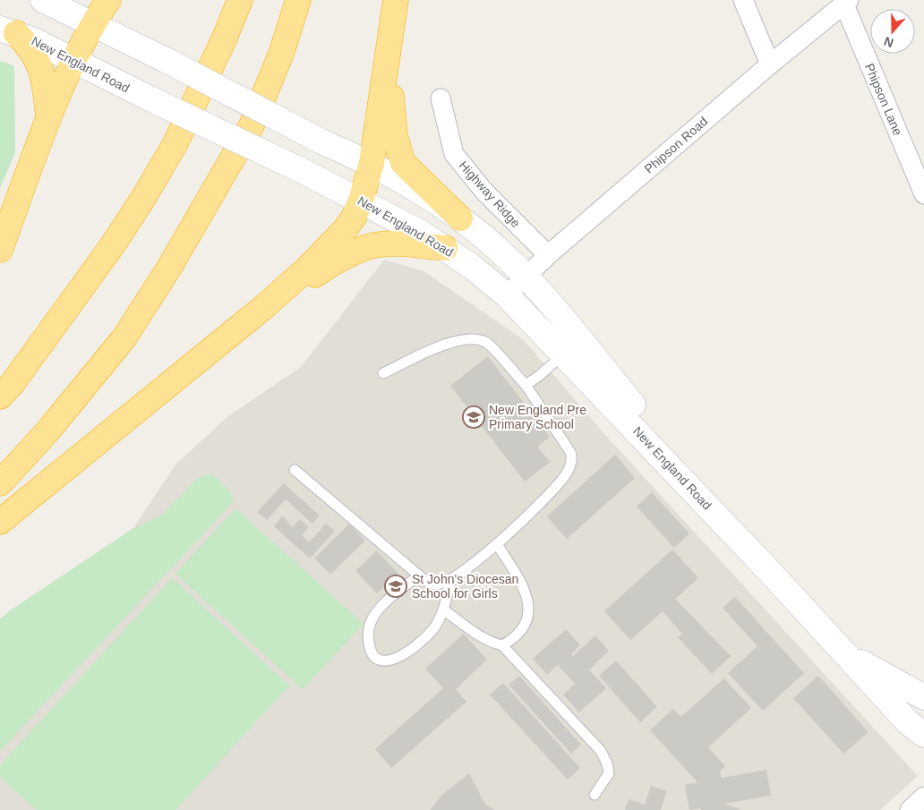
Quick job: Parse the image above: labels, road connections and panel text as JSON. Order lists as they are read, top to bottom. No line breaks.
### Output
{"streets":{"street":["New England Road","Phipson Lane","Phipson Road","Highway Ridge"]},"crossings":[["New England Road","Phipson Road"],["Phipson Lane","Phipson Road"],["Phipson Road","Highway Ridge"]],"places":{"school or university":["New England Pre Primary School","St John's Diocesan School for Girls"]},"north":"bottom"}
